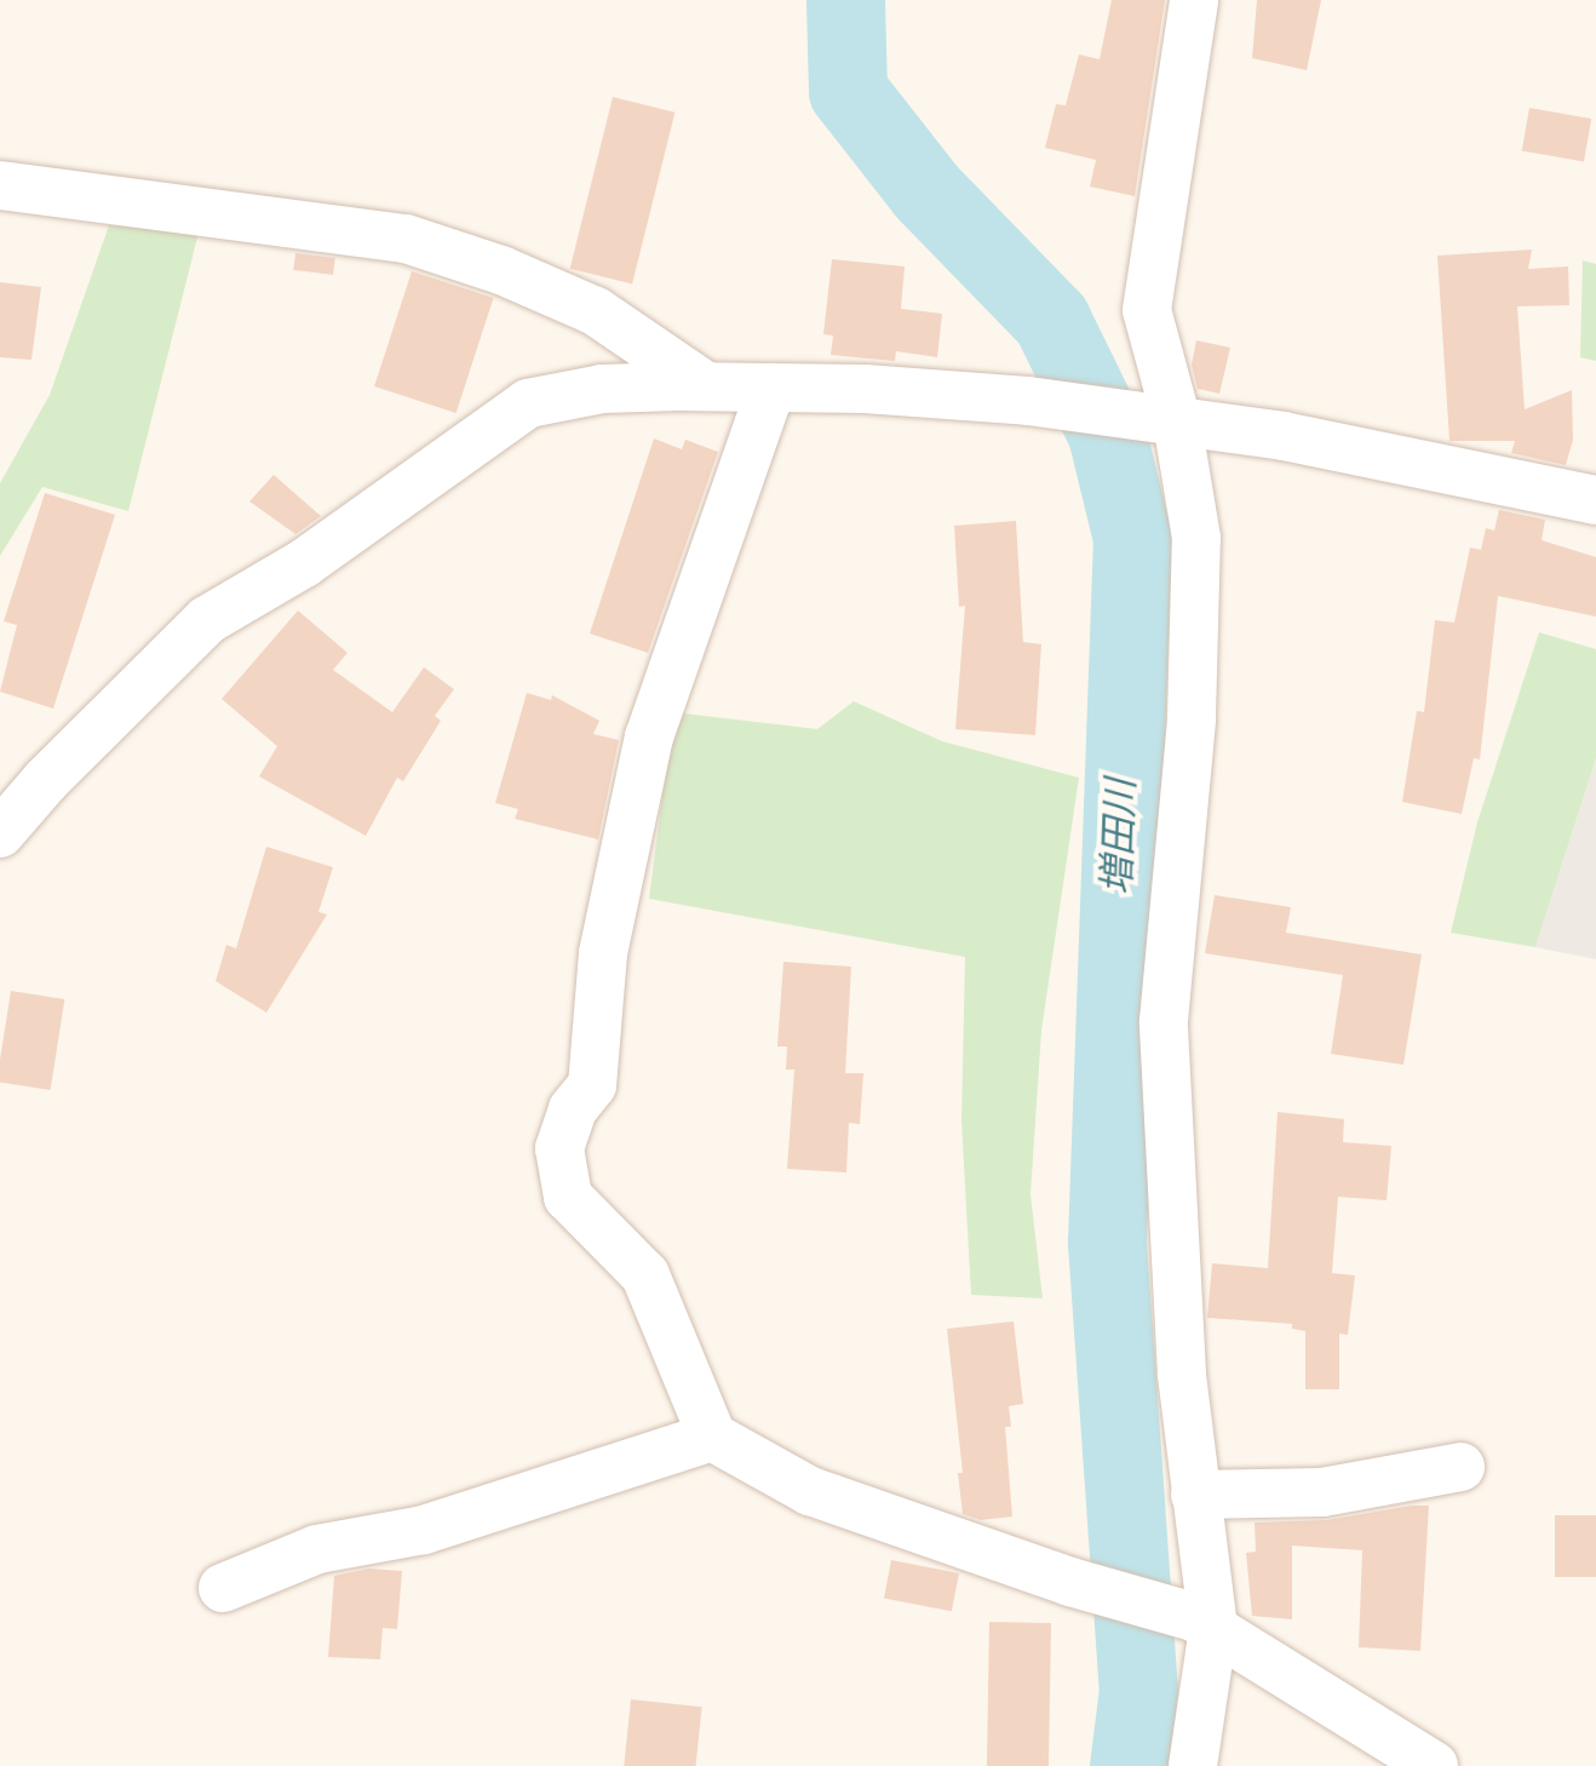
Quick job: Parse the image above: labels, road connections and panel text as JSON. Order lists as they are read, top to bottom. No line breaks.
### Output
{"water":["増田川"]}
